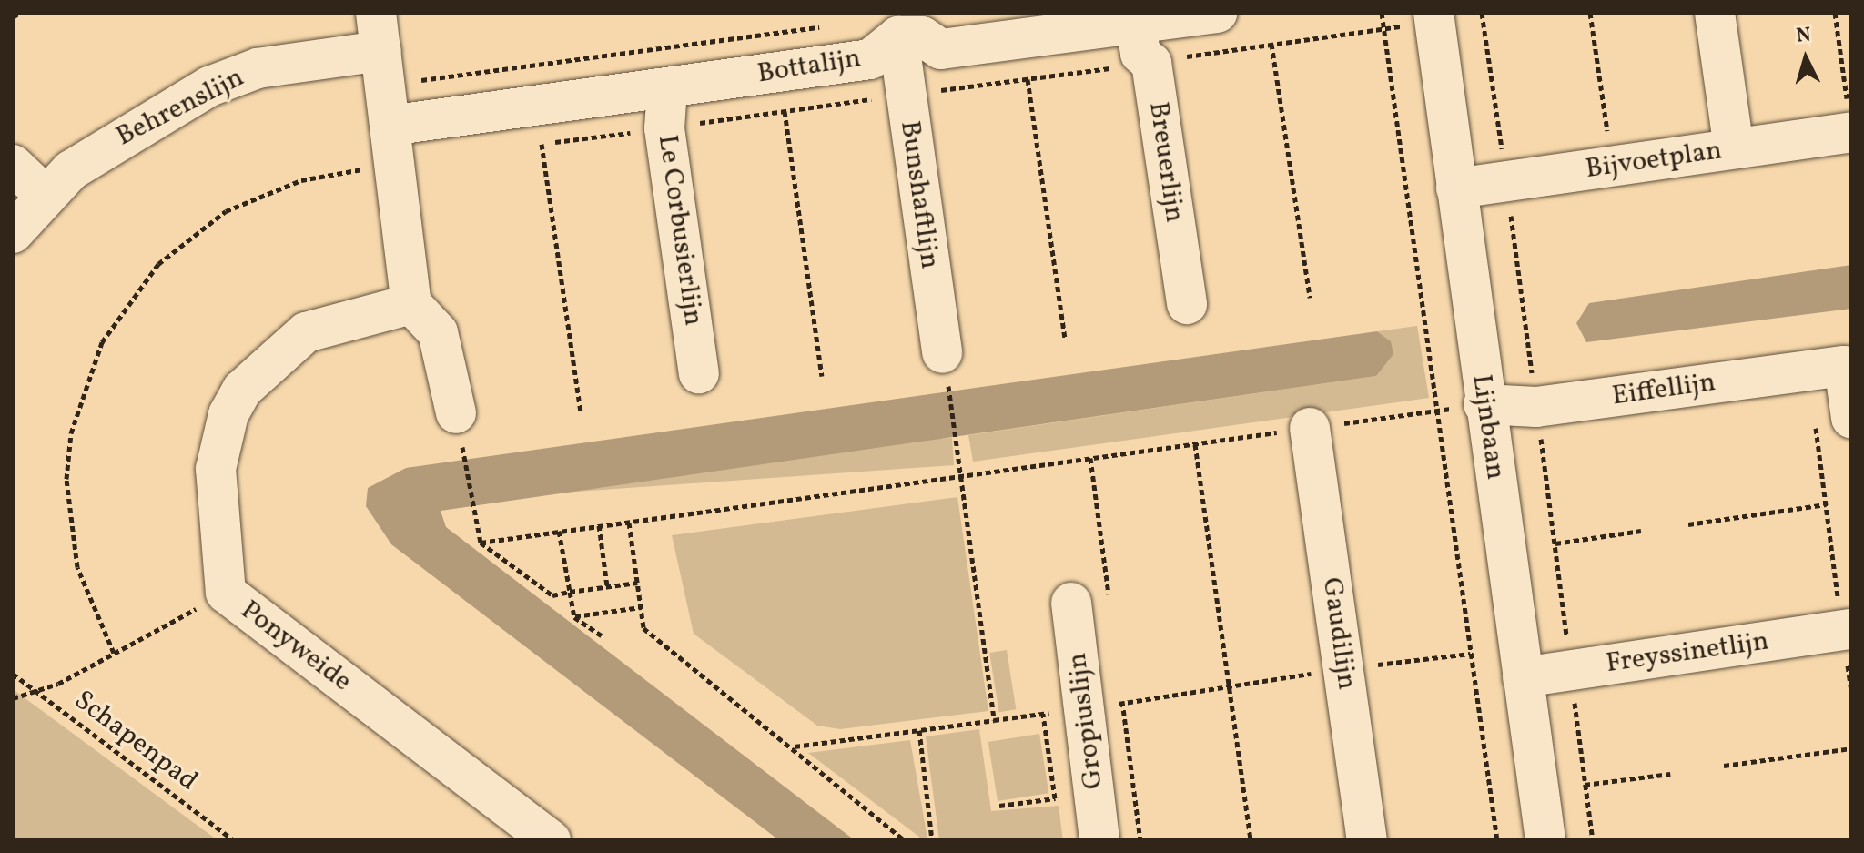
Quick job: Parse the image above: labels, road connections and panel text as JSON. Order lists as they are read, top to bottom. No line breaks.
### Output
{"streets":{"street":["Bottalijn","Behrenslijn","Bijvoetplan","Breuerlijn","Bunshaftlijn","Le Corbusierlijn","Eiffellijn","Lijnbaan","Gaudilijn","Ponyweide","Freyssinetlijn","Gropiuslijn"],"path":["Schapenpad"]},"crossings":[["Bottalijn","Bunshaftlijn"],["Bottalijn","Le Corbusierlijn"],["Bijvoetplan","Lijnbaan"],["Eiffellijn","Lijnbaan"],["Lijnbaan","Freyssinetlijn"]],"north":"top"}
